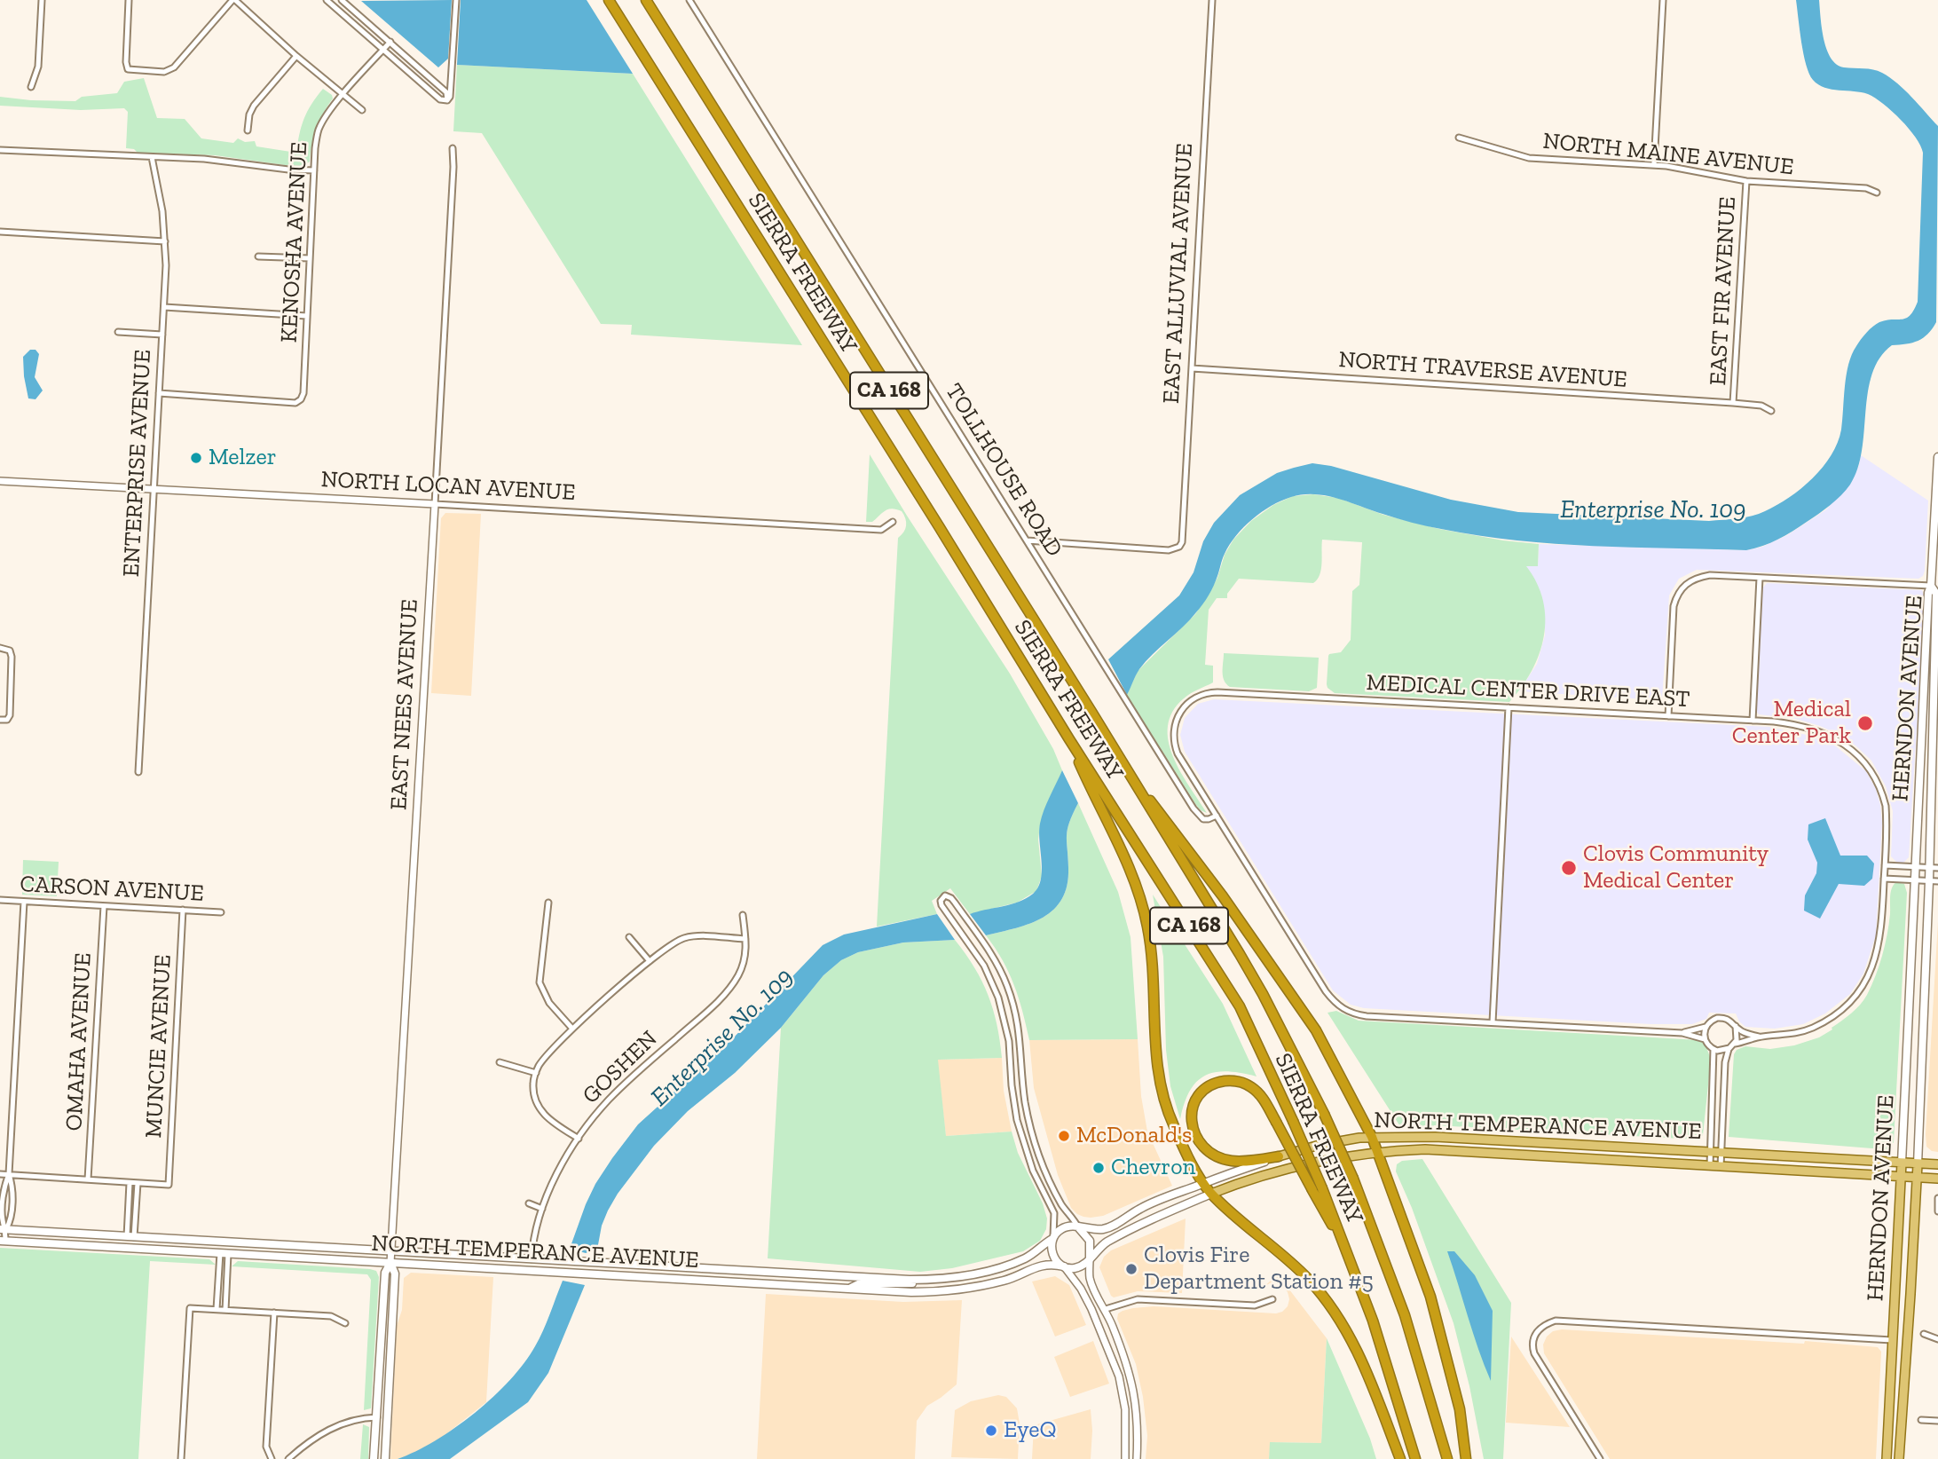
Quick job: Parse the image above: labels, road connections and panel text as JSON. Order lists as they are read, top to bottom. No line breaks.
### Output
{"streets":{"highway":["SIERRA FREEWAY","CA 168"],"main road":["HERNDON AVENUE","EAST NEES AVENUE","NORTH TEMPERANCE AVENUE"],"street":["NORTH MAINE AVENUE","KENOSHA AVENUE","EAST ALLUVIAL AVENUE","EAST FIR AVENUE","NORTH TRAVERSE AVENUE","ENTERPRISE AVENUE","TOLLHOUSE ROAD","NORTH LOCAN AVENUE","MEDICAL CENTER DRIVE EAST","CARSON AVENUE","OMAHA AVENUE","MUNCIE AVENUE","GOSHEN"]},"crossings":[["NORTH MAINE AVENUE","EAST FIR AVENUE"],["KENOSHA AVENUE","ENTERPRISE AVENUE"],["EAST ALLUVIAL AVENUE","NORTH TRAVERSE AVENUE"],["EAST ALLUVIAL AVENUE","TOLLHOUSE ROAD"],["EAST FIR AVENUE","NORTH TRAVERSE AVENUE"],["ENTERPRISE AVENUE","NORTH LOCAN AVENUE"],["TOLLHOUSE ROAD","MEDICAL CENTER DRIVE EAST"],["NORTH LOCAN AVENUE","EAST NEES AVENUE"],["HERNDON AVENUE","NORTH TEMPERANCE AVENUE"],["EAST NEES AVENUE","NORTH TEMPERANCE AVENUE"],["CARSON AVENUE","OMAHA AVENUE"],["CARSON AVENUE","MUNCIE AVENUE"],["GOSHEN","NORTH TEMPERANCE AVENUE"]],"water":["Enterprise No. 109"],"places":["Melzer","Medical Center Park","Clovis Community Medical Center","McDonald's","Chevron","Clovis Fire Department Station #5","EyeQ"]}
